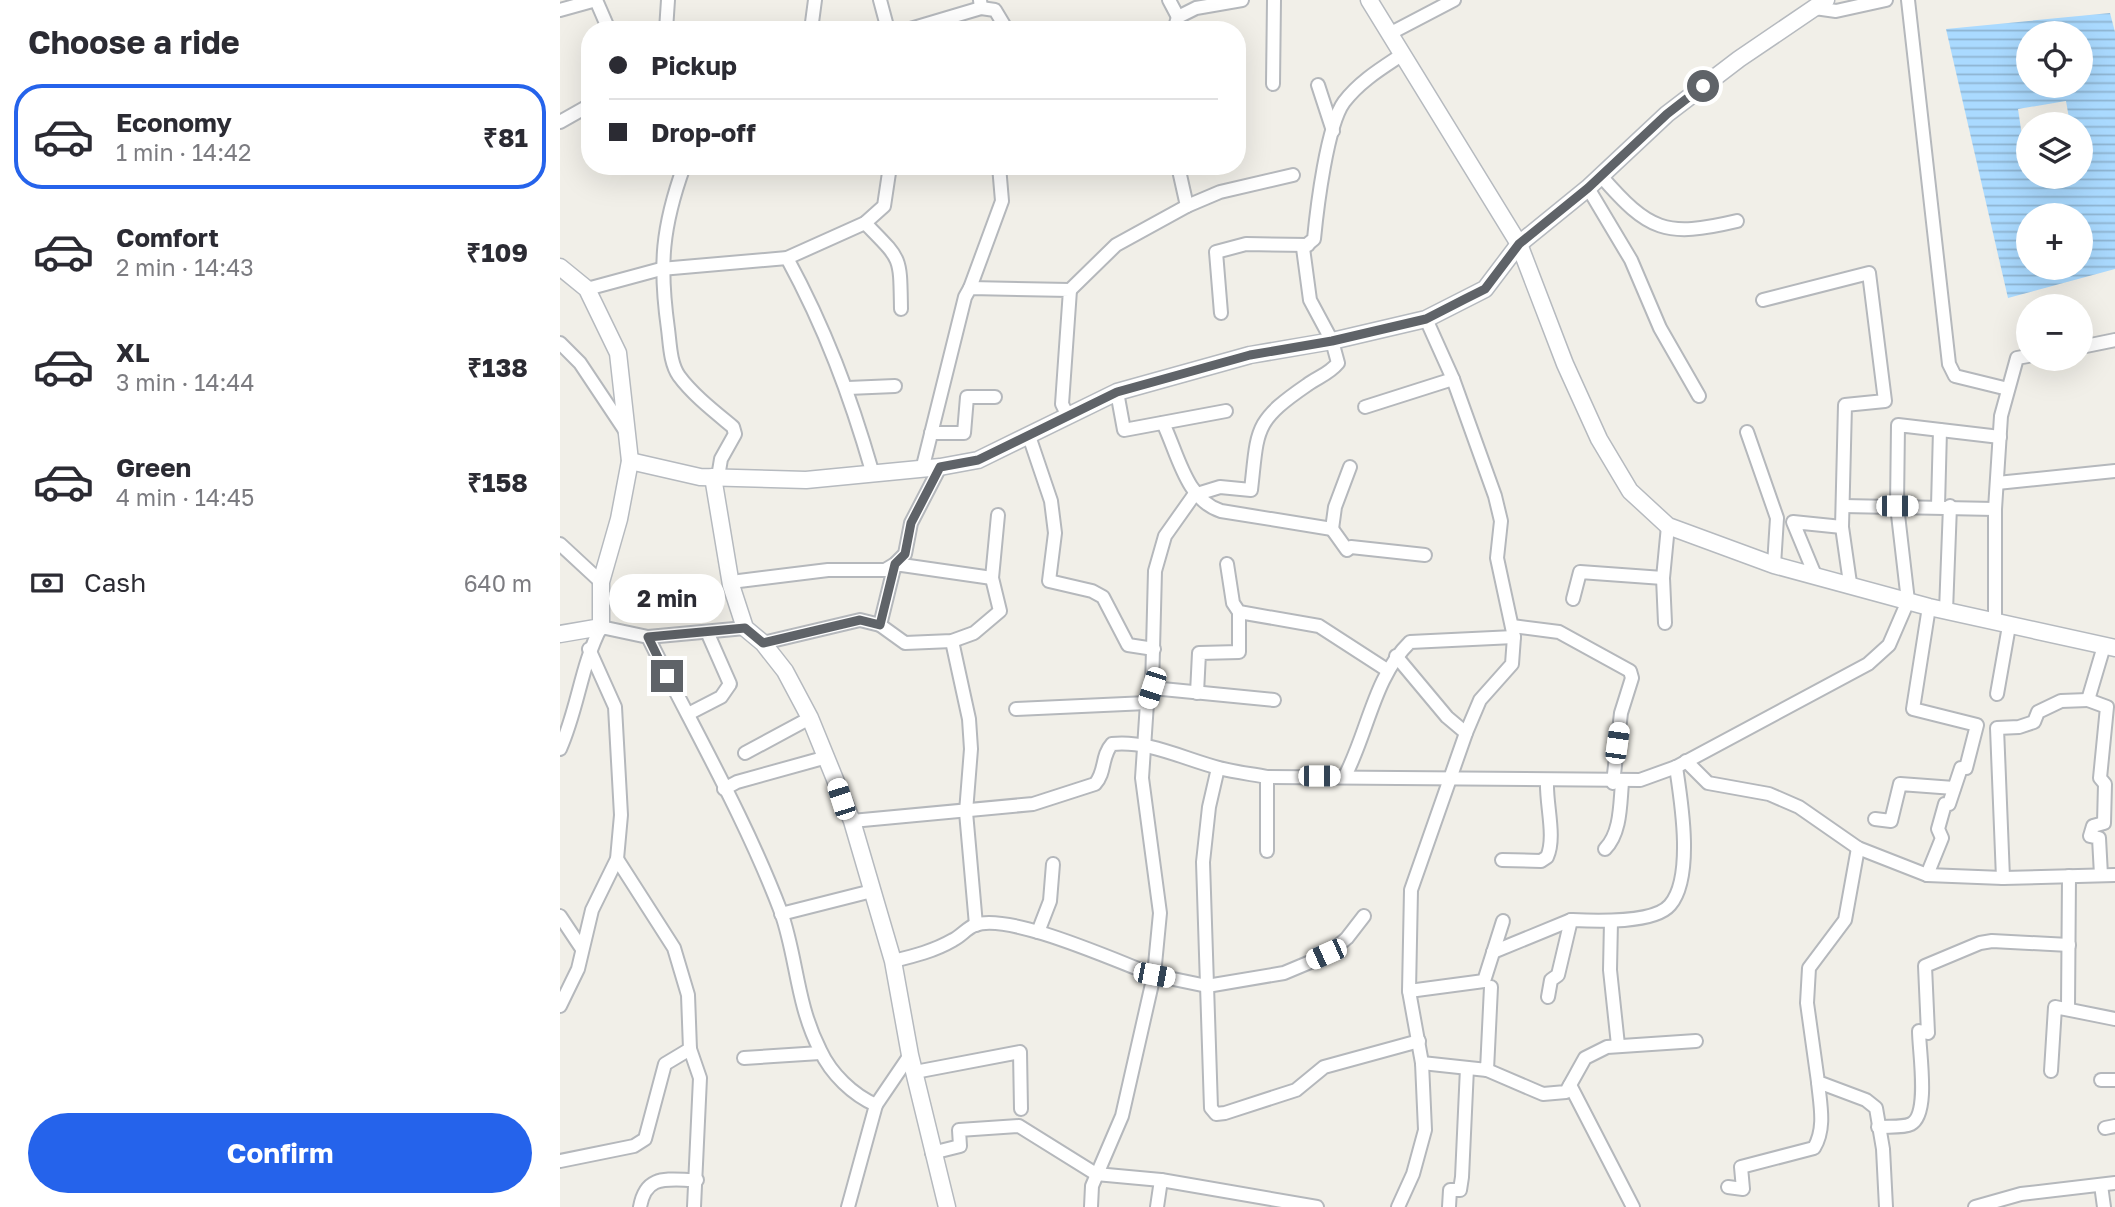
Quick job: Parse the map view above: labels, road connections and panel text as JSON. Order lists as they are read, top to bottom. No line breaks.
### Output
{"page":{"heading":"Choose a ride","map_buttons":["+","−"],"banner":["Pickup","Drop-off"],"list":[{"name":"Economy","note":"1 min · 14:42","value":"₹81"},{"name":"Comfort","note":"2 min · 14:43","value":"₹109"},{"name":"XL","note":"3 min · 14:44","value":"₹138"},{"name":"Green","note":"4 min · 14:45","value":"₹158"}],"pay":["Cash","640 m"],"bubble":"2 min","buttons":"Confirm"}}
